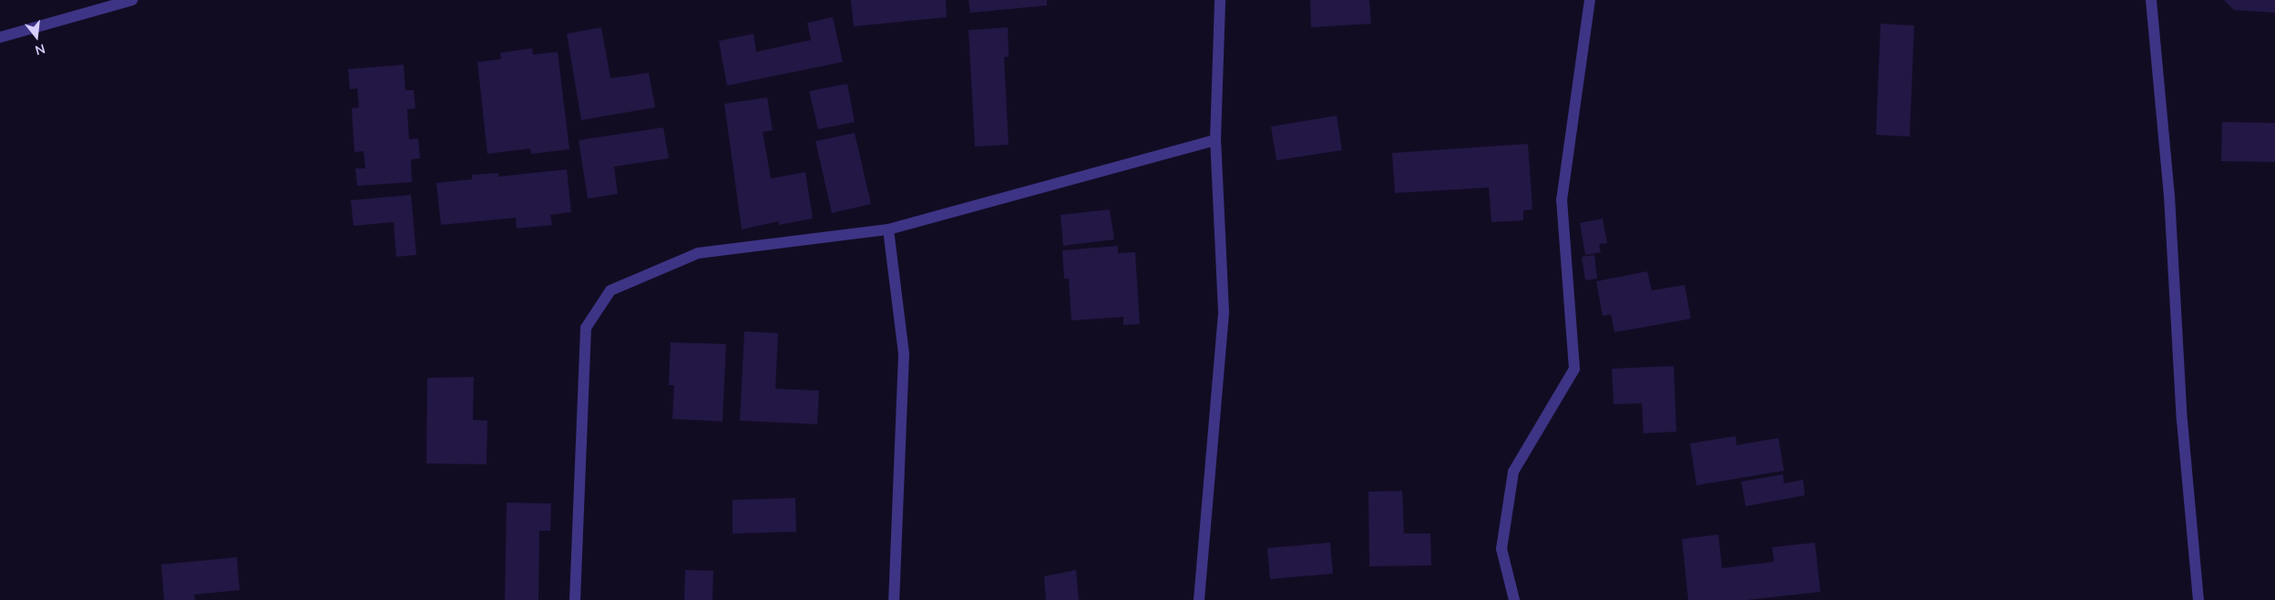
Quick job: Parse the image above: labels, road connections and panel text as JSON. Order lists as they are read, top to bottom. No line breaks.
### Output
{"north":"bottom"}
